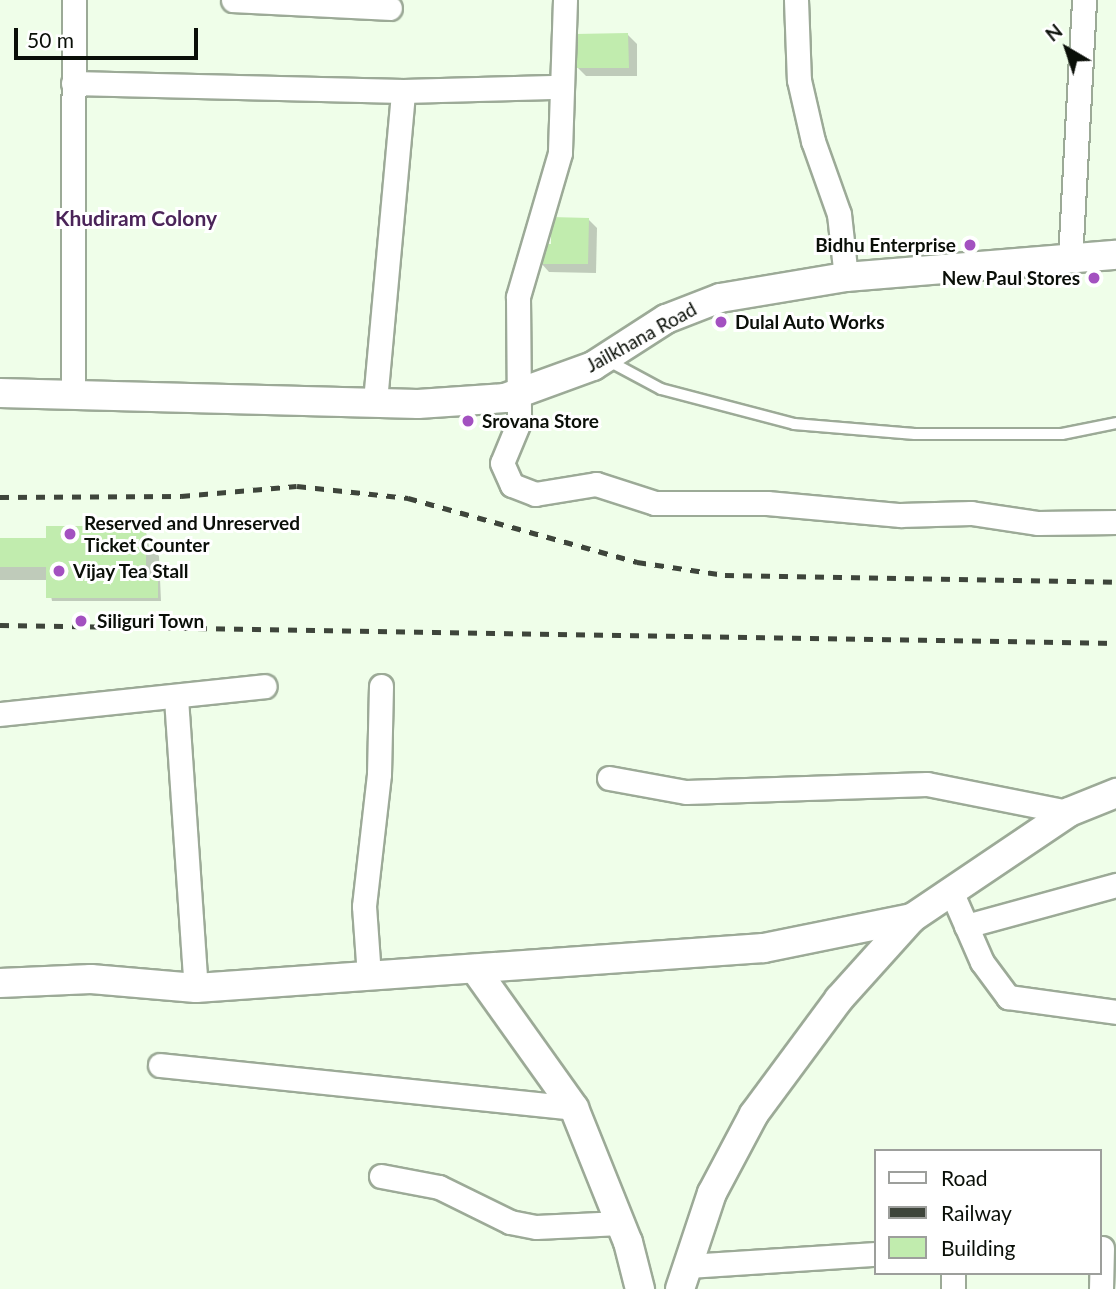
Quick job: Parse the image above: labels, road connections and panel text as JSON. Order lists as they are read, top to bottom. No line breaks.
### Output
{"streets":{"street":["Jailkhana Road"]},"districts":["Khudiram Colony"],"places":["Bidhu Enterprise","New Paul Stores","Dulal Auto Works","Srovana Store","Reserved and Unreserved Ticket Counter","Vijay Tea Stall","Siliguri Town"],"legend":["Road","Railway","Building"],"scale_bar":"50 m","north":"top left"}
